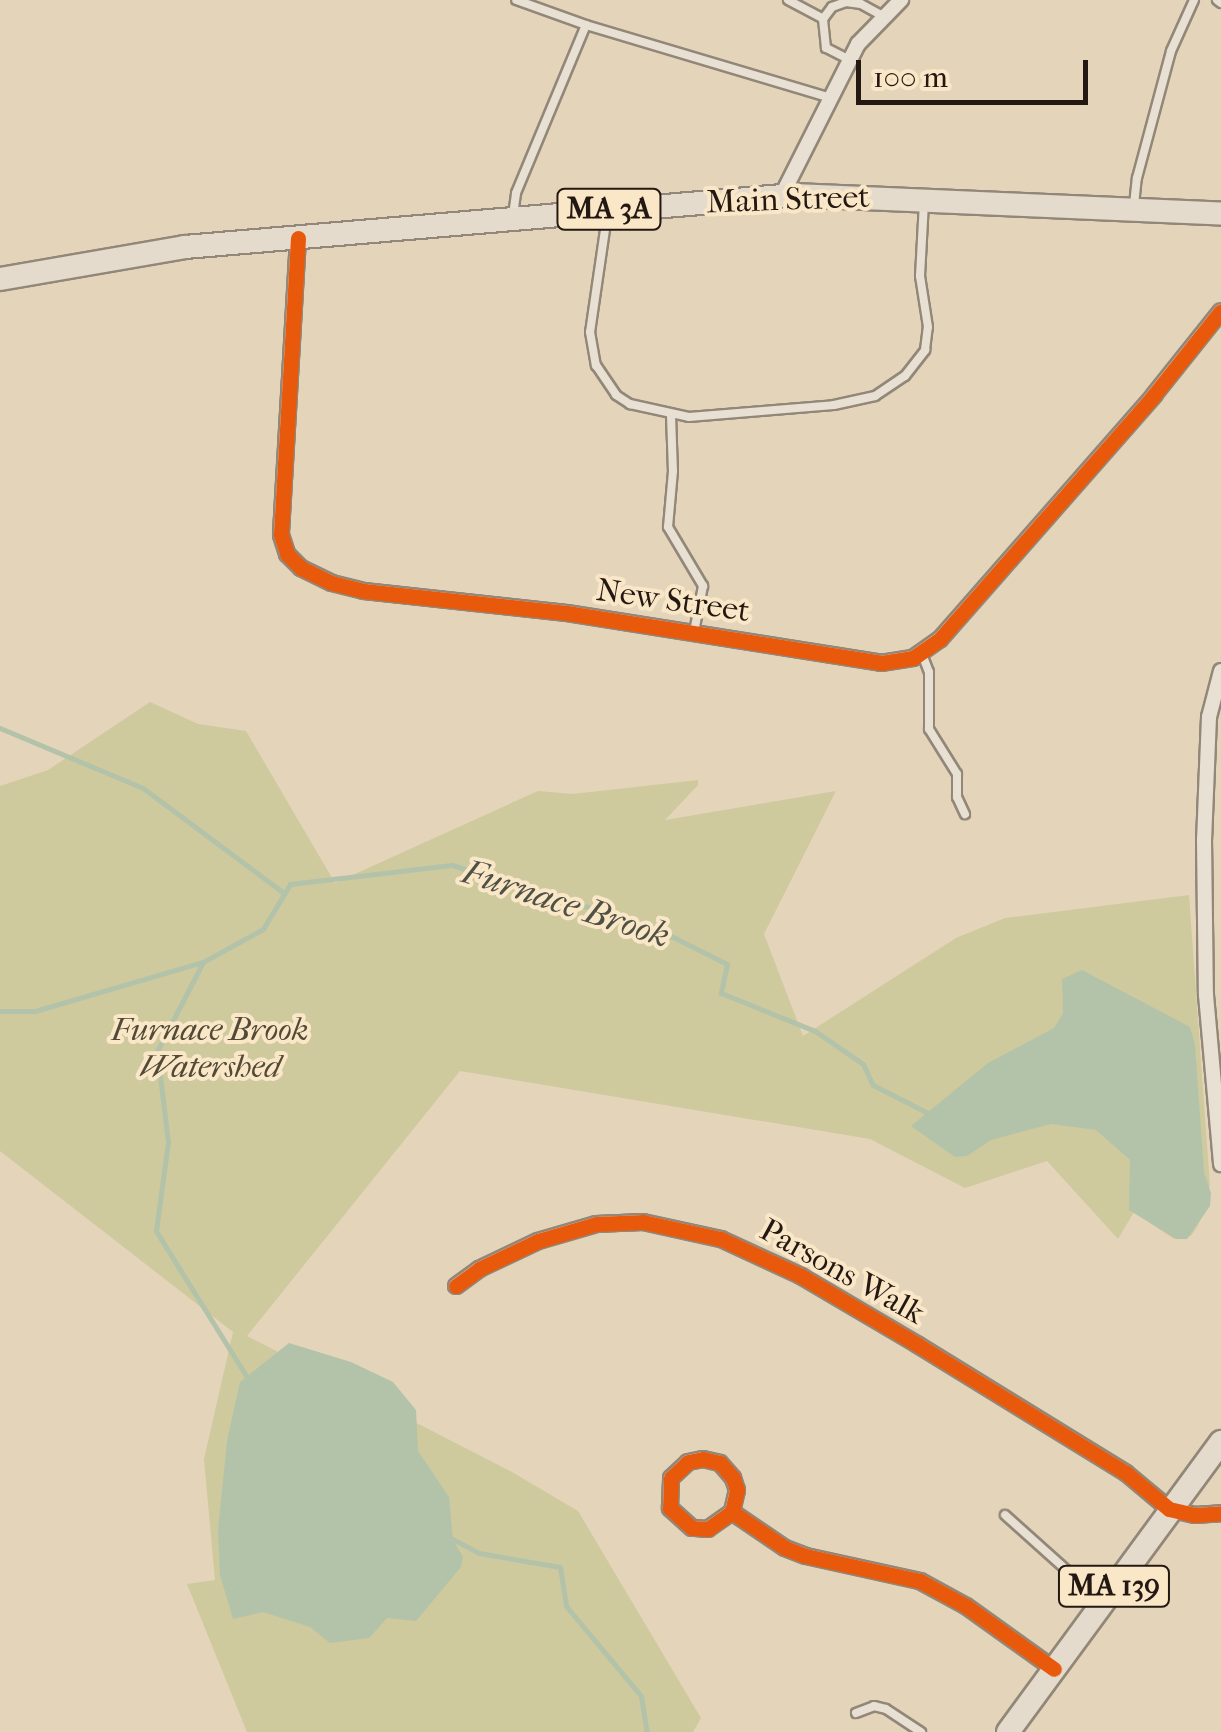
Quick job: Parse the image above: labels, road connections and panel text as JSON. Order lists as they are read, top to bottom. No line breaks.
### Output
{"streets":{"main road":["Main Street","MA 3A","MA 139"],"street":["New Street","Parsons Walk"]},"crossings":[["Main Street","New Street"],["Parsons Walk","MA 139"]],"water":["Furnace Brook"],"parks":["Furnace Brook Watershed"],"scale_bar":"100 m"}
